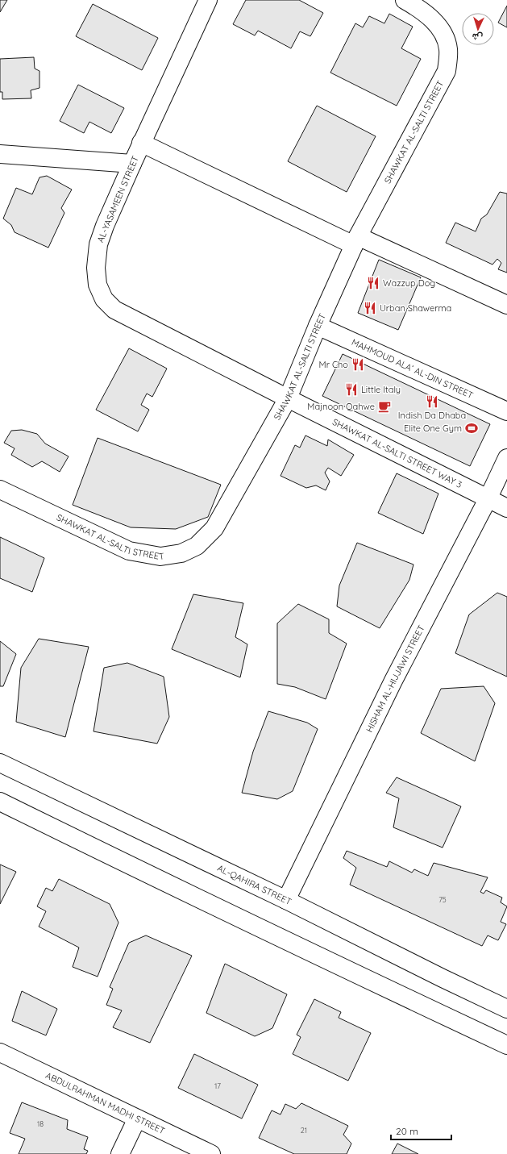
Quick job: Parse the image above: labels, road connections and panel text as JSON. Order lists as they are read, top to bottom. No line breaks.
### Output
{"streets":{"street":["SHAWKAT AL-SALTI STREET","AL-YASAMEEN STREET","MAHMOUD ALA’ AL-DIN STREET","SHAWKAT AL-SALTI STREET WAY 3","HISHAM AL-HIJJAWI STREET","AL-QAHIRA STREET","ABDULRAHMAN MADHI STREET"]},"crossings":[["SHAWKAT AL-SALTI STREET","AL-YASAMEEN STREET"],["SHAWKAT AL-SALTI STREET","MAHMOUD ALA’ AL-DIN STREET"],["SHAWKAT AL-SALTI STREET","SHAWKAT AL-SALTI STREET WAY 3"],["AL-YASAMEEN STREET","SHAWKAT AL-SALTI STREET WAY 3"],["SHAWKAT AL-SALTI STREET WAY 3","HISHAM AL-HIJJAWI STREET"],["HISHAM AL-HIJJAWI STREET","AL-QAHIRA STREET"]],"places":{"restaurant":["Wazzup Dog","Urban Shawerma","Mr Cho","Little Italy","Indish Da Dhaba"],"cafe":["Majnoon Qahwe"],"sports":["Elite One Gym"]},"house_numbers":["75","17","18","21"],"scale_bar":"20 m","north":"bottom"}
